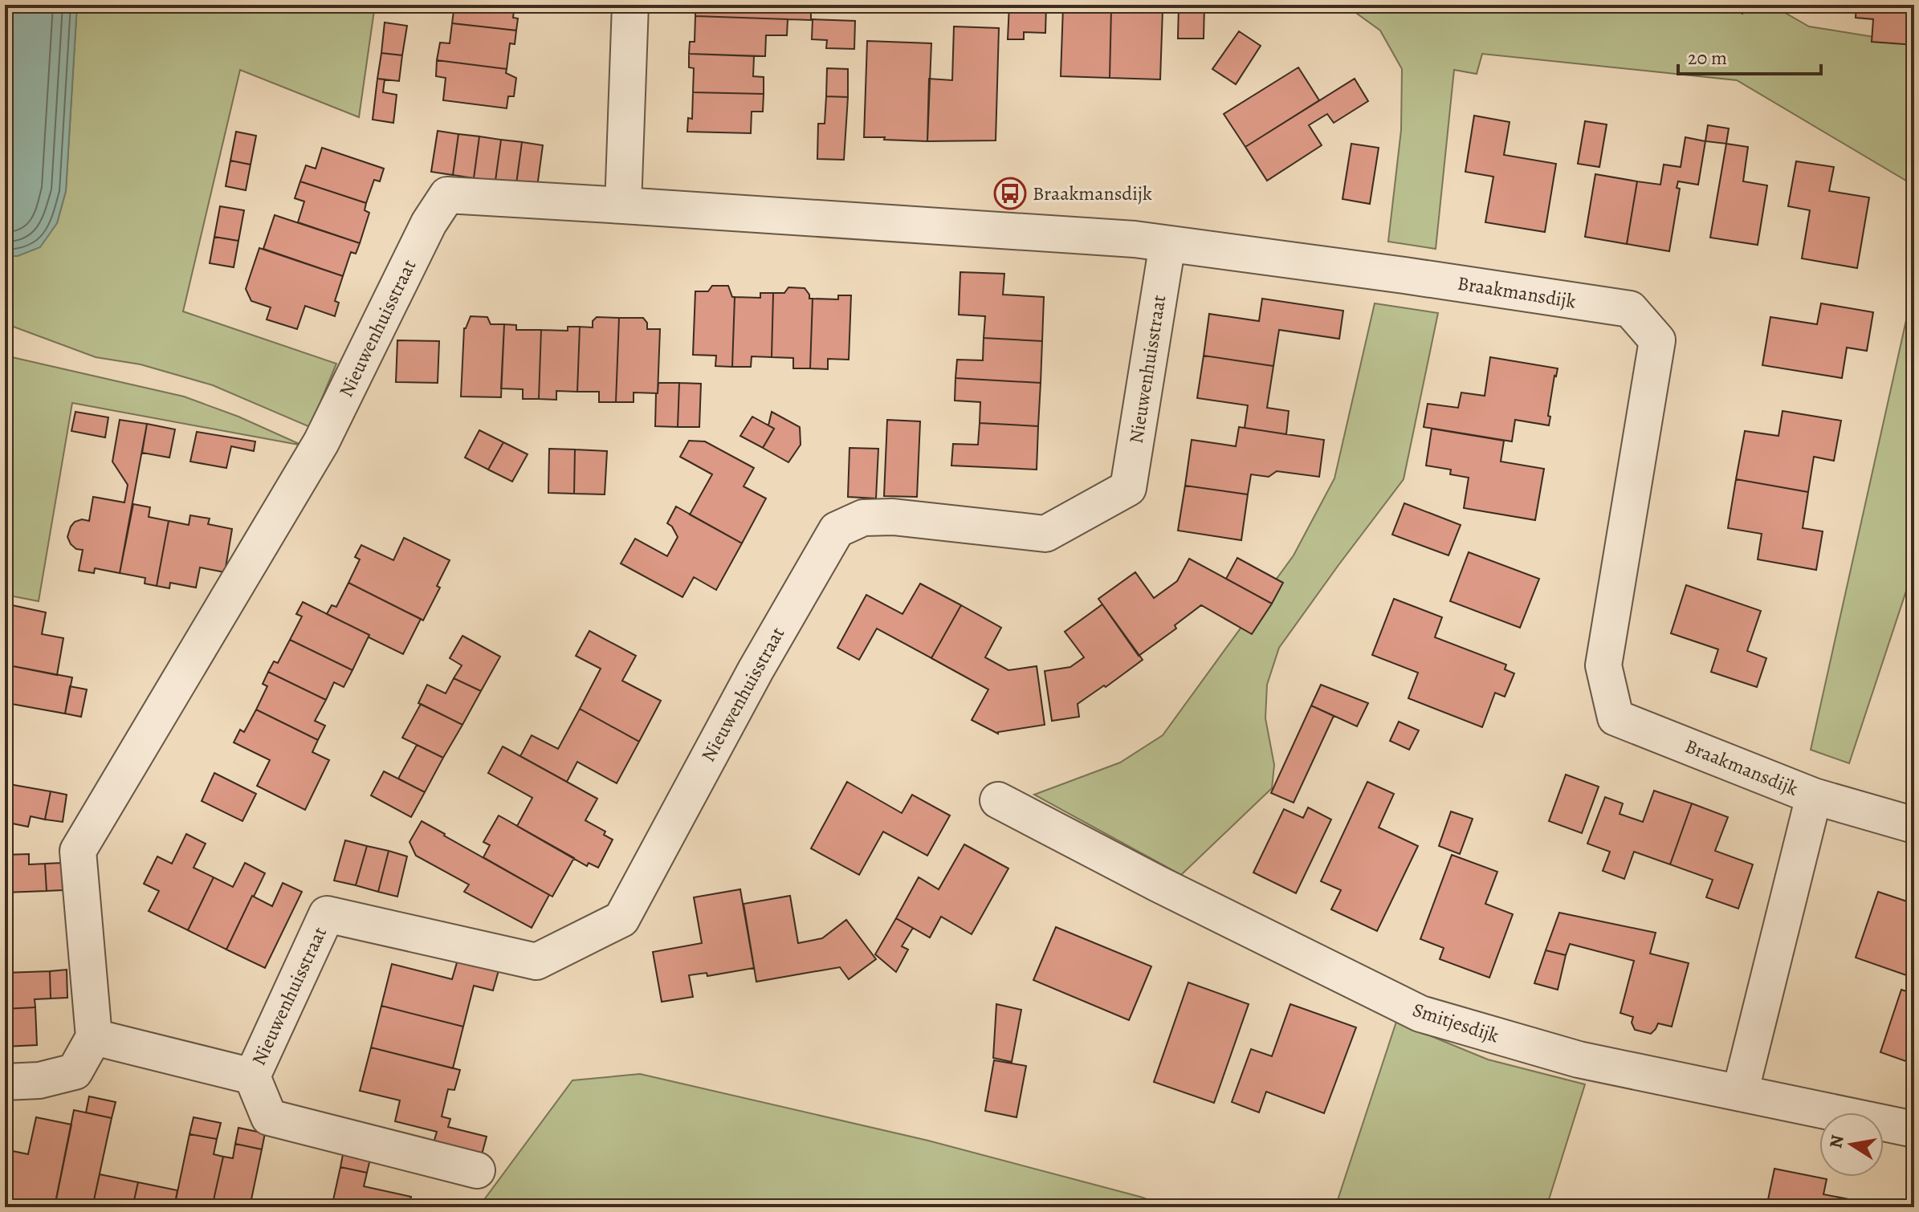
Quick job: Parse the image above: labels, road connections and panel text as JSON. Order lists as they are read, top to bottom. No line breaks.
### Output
{"streets":{"street":["Braakmansdijk","Nieuwenhuisstraat","Smitjesdijk"]},"crossings":[["Braakmansdijk","Nieuwenhuisstraat"],["Braakmansdijk","Smitjesdijk"]],"places":{"bus stop":["Braakmansdijk"]},"scale_bar":"20 m","north":"left"}
